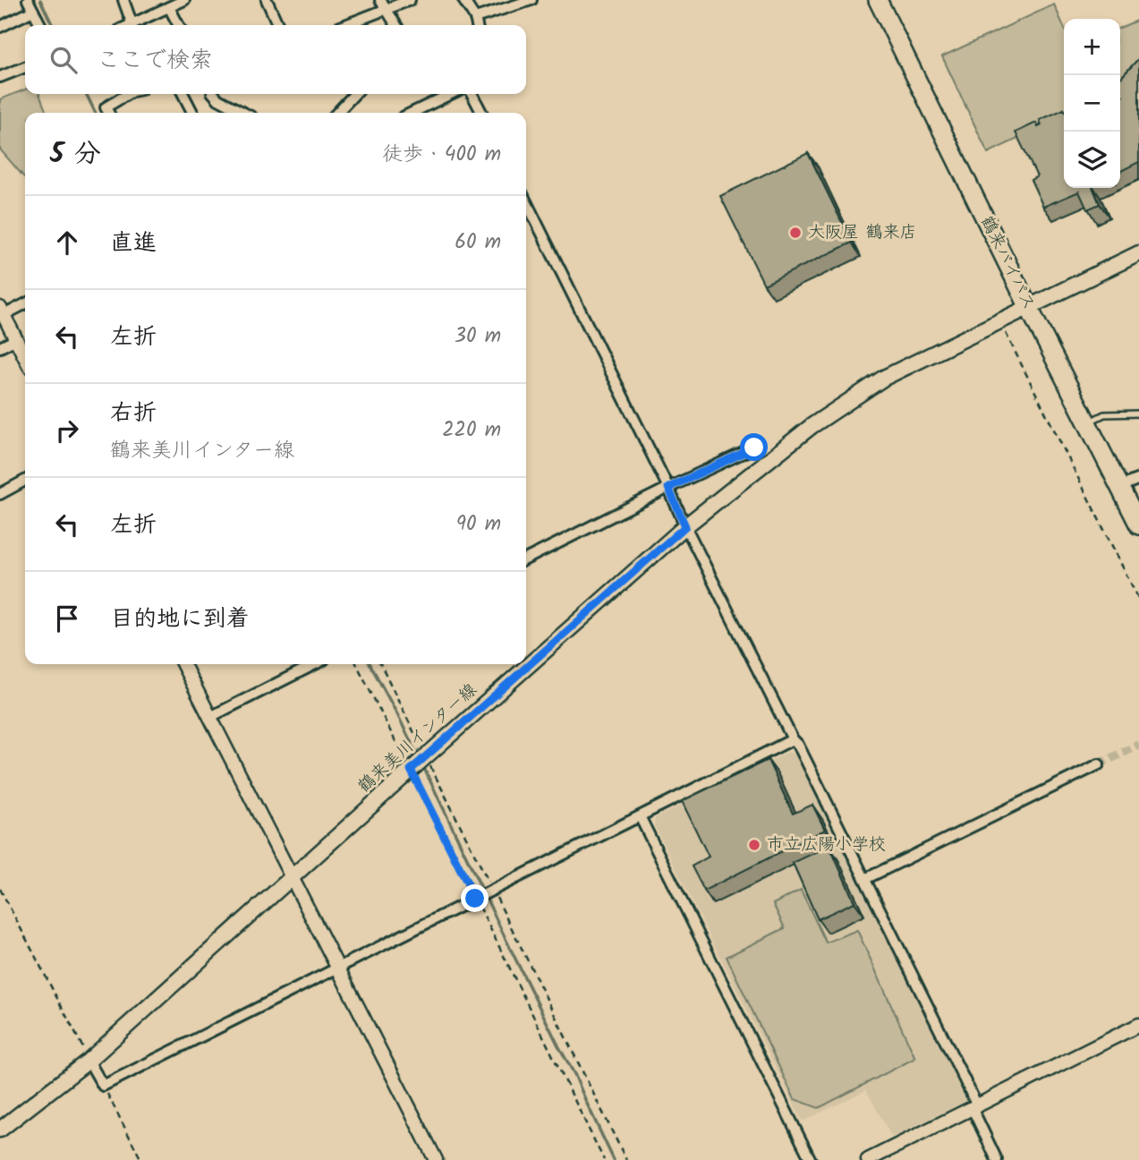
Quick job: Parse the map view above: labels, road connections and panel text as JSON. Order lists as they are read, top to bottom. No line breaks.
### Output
{"streets":{"highway":["鶴来バイパス"],"main road":["鶴来美川インター線"]},"crossings":[["鶴来バイパス","鶴来美川インター線"]],"places":["大阪屋 鶴来店","市立広陽小学校"],"page":{"map_buttons":["+","−"],"search":"ここで検索","heading":["5 分","徒歩 · 400 m"],"list":[["直進","60 m"],["左折","30 m"],["右折","鶴来美川インター線","220 m"],["左折","90 m"],"目的地に到着"]}}
